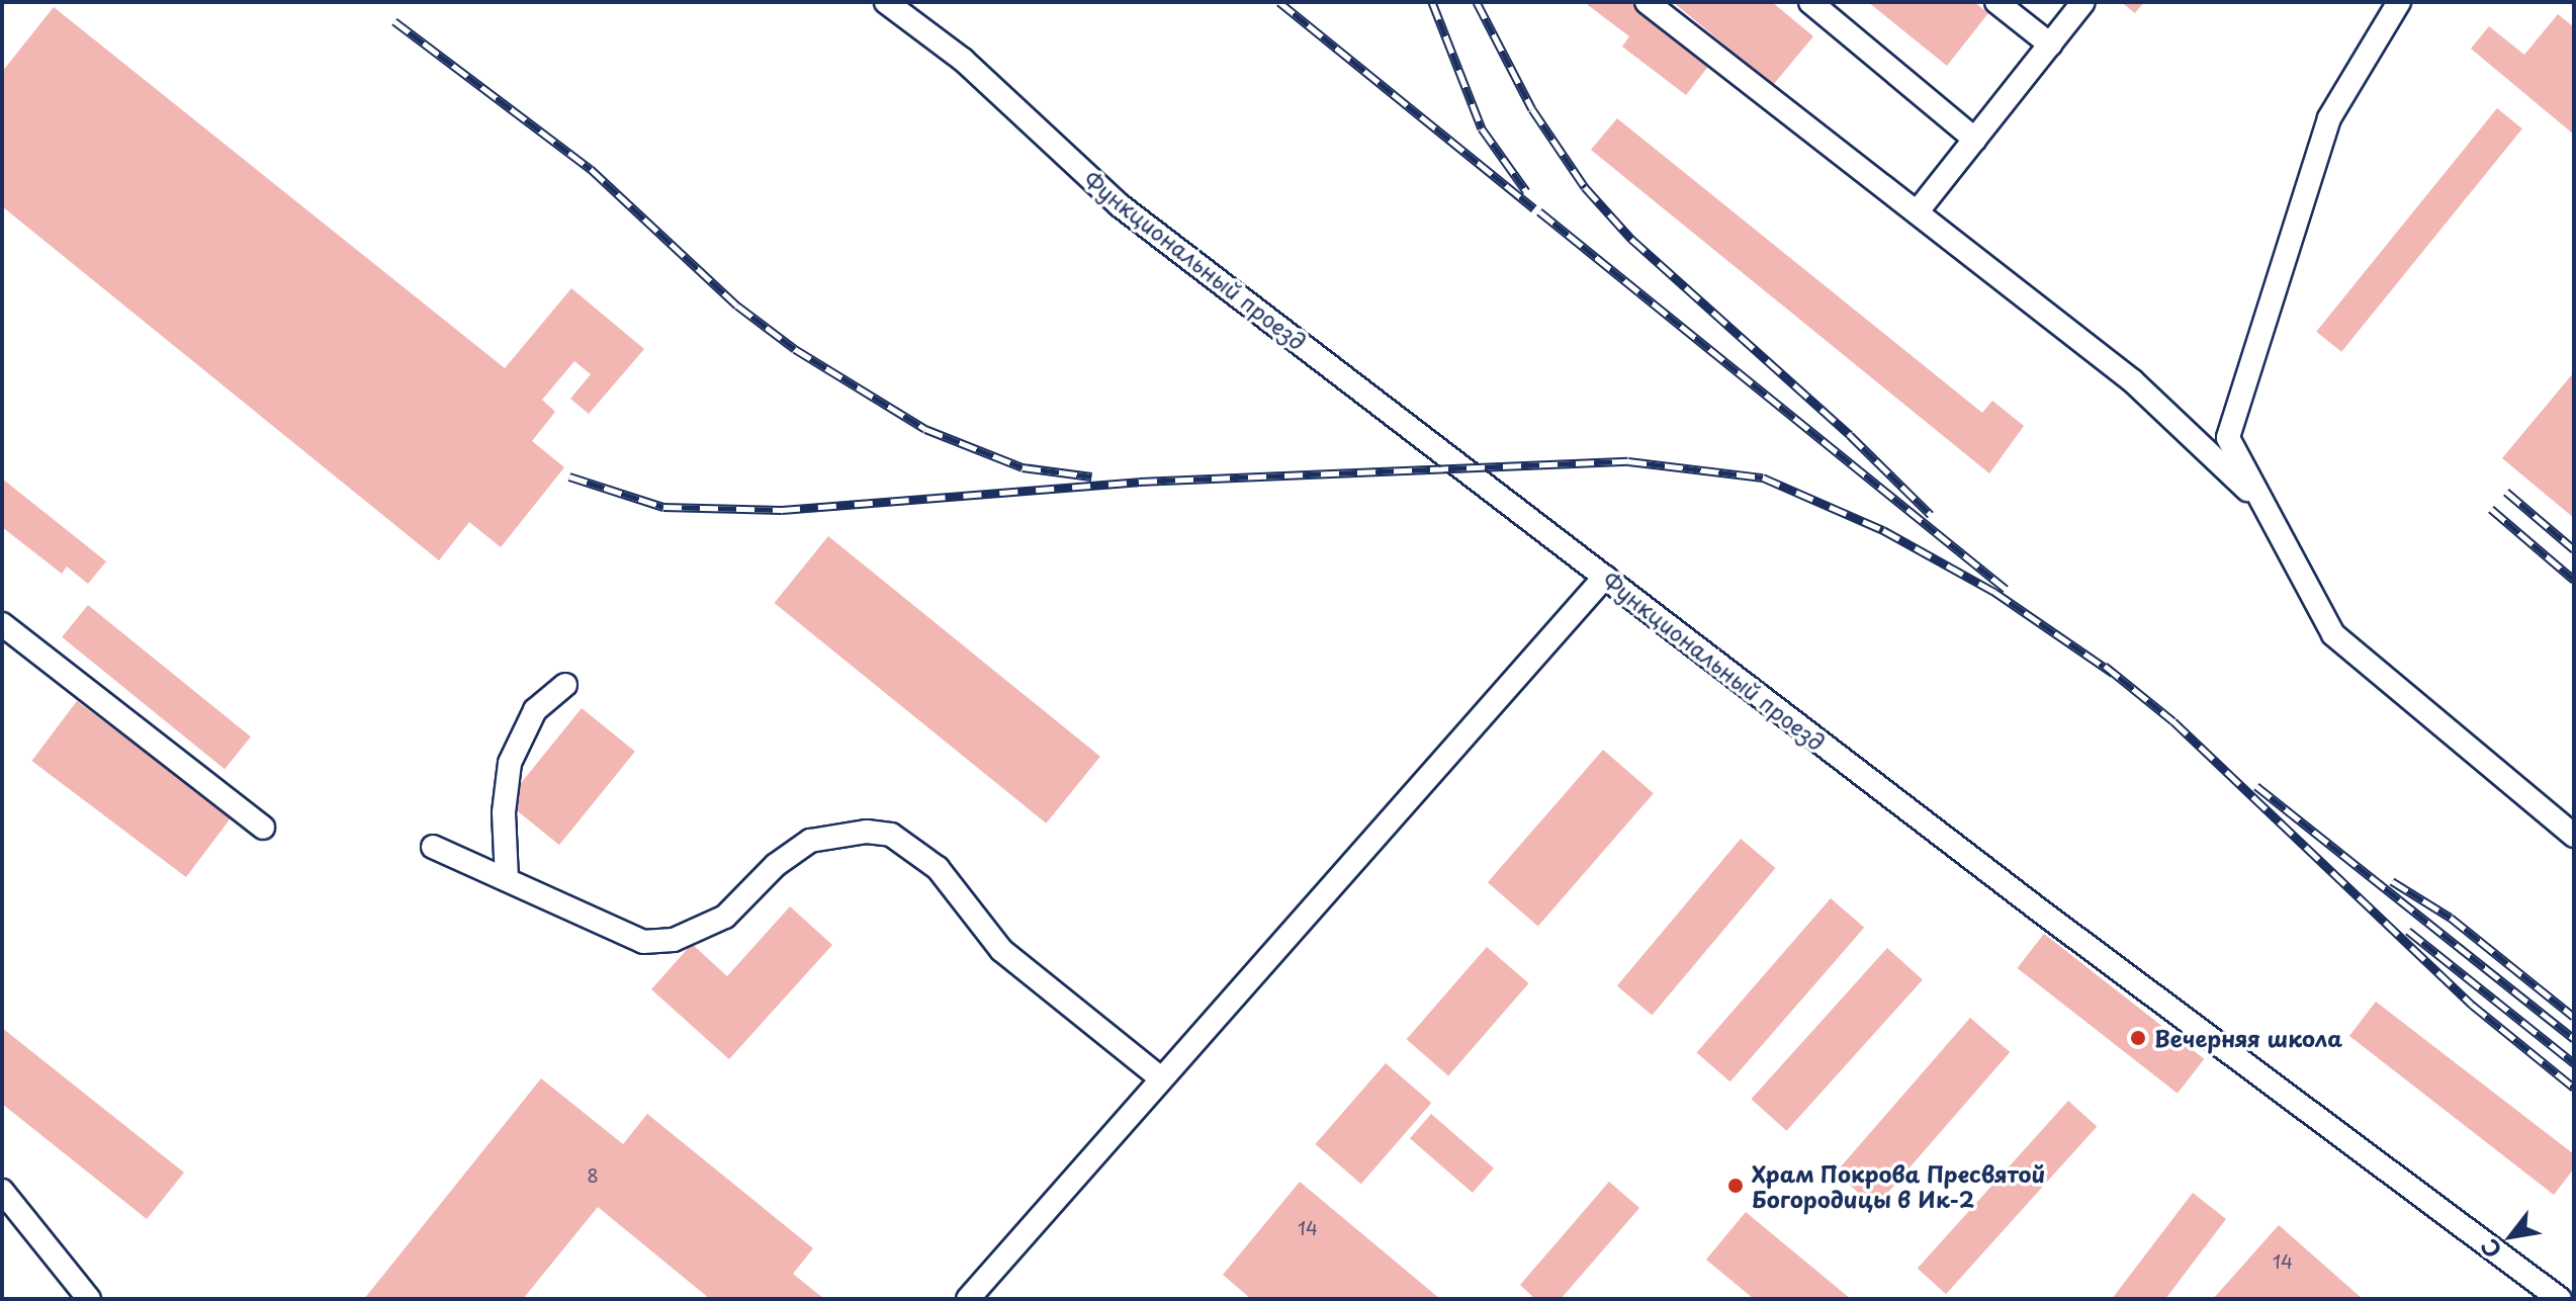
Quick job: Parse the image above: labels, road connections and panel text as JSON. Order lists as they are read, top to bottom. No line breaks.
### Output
{"streets":{"street":["Функциональный проезд"]},"places":["Вечерняя школа","Храм Покрова Пресвятой Богородицы в Ик-2"],"house_numbers":["8","14","14"],"north":"bottom left"}
